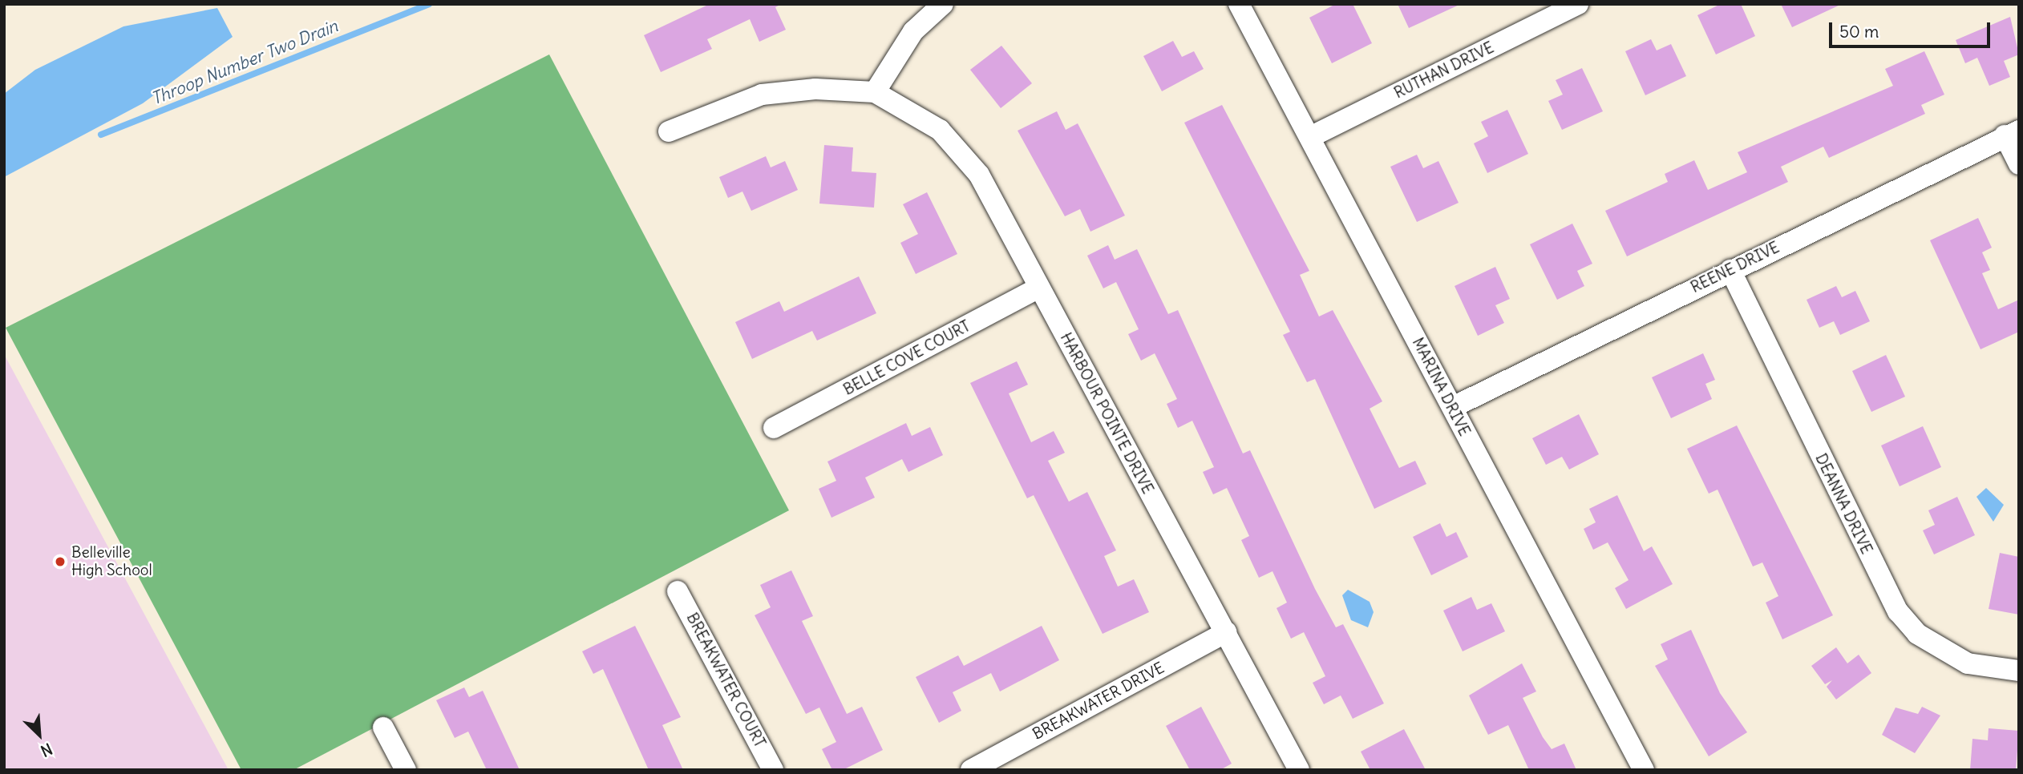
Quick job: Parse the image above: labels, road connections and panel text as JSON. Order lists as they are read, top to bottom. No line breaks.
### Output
{"streets":{"street":["RUTHAN DRIVE","REENE DRIVE","BELLE COVE COURT","MARINA DRIVE","HARBOUR POINTE DRIVE","DEANNA DRIVE","BREAKWATER COURT","BREAKWATER DRIVE"]},"crossings":[["RUTHAN DRIVE","MARINA DRIVE"],["REENE DRIVE","MARINA DRIVE"],["REENE DRIVE","DEANNA DRIVE"],["BELLE COVE COURT","HARBOUR POINTE DRIVE"],["HARBOUR POINTE DRIVE","BREAKWATER DRIVE"]],"water":["Throop Number Two Drain"],"places":["Belleville High School"],"scale_bar":"50 m","north":"bottom right"}
